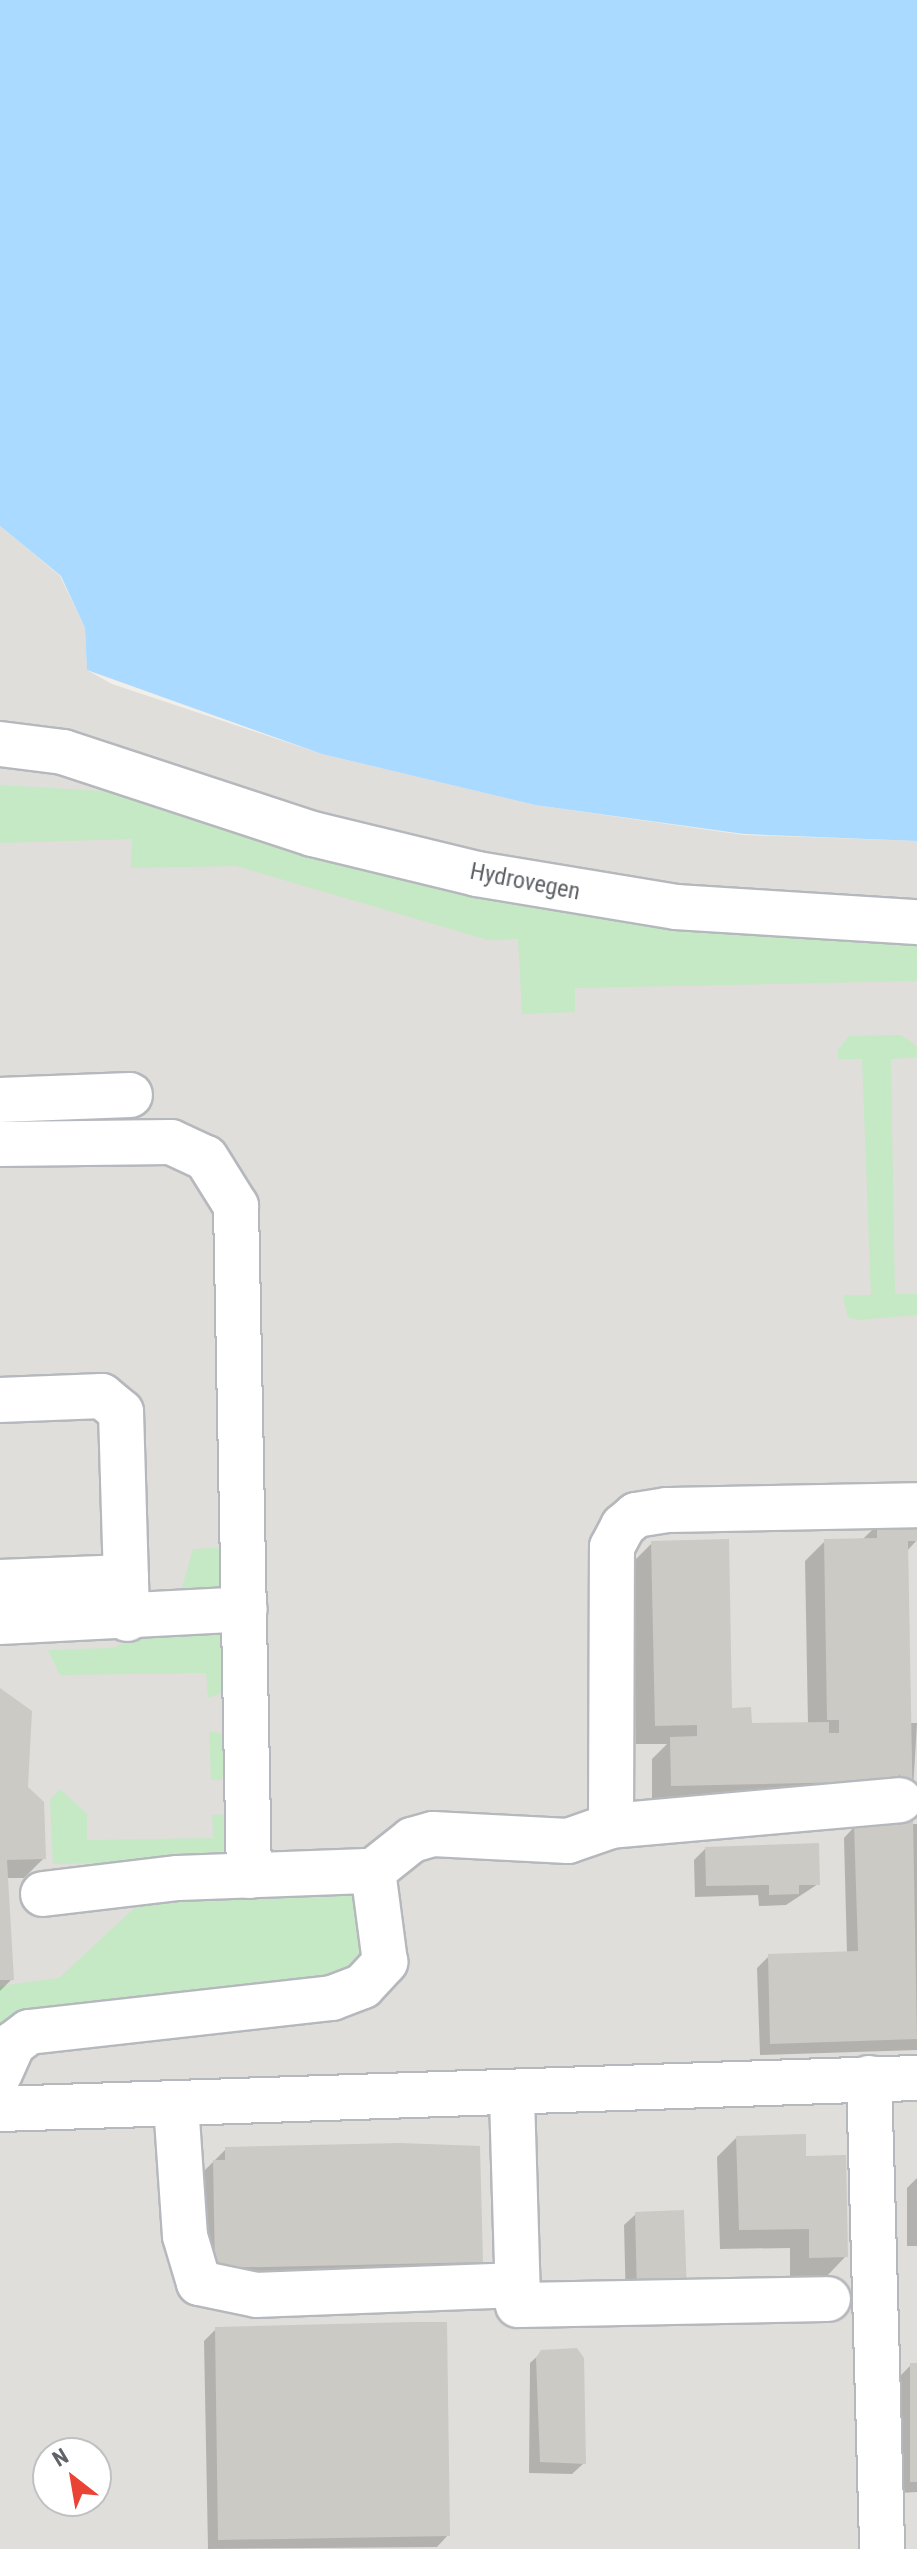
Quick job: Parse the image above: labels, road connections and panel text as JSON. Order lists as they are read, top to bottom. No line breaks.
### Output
{"streets":{"street":["Hydrovegen"]},"north":"top left"}
